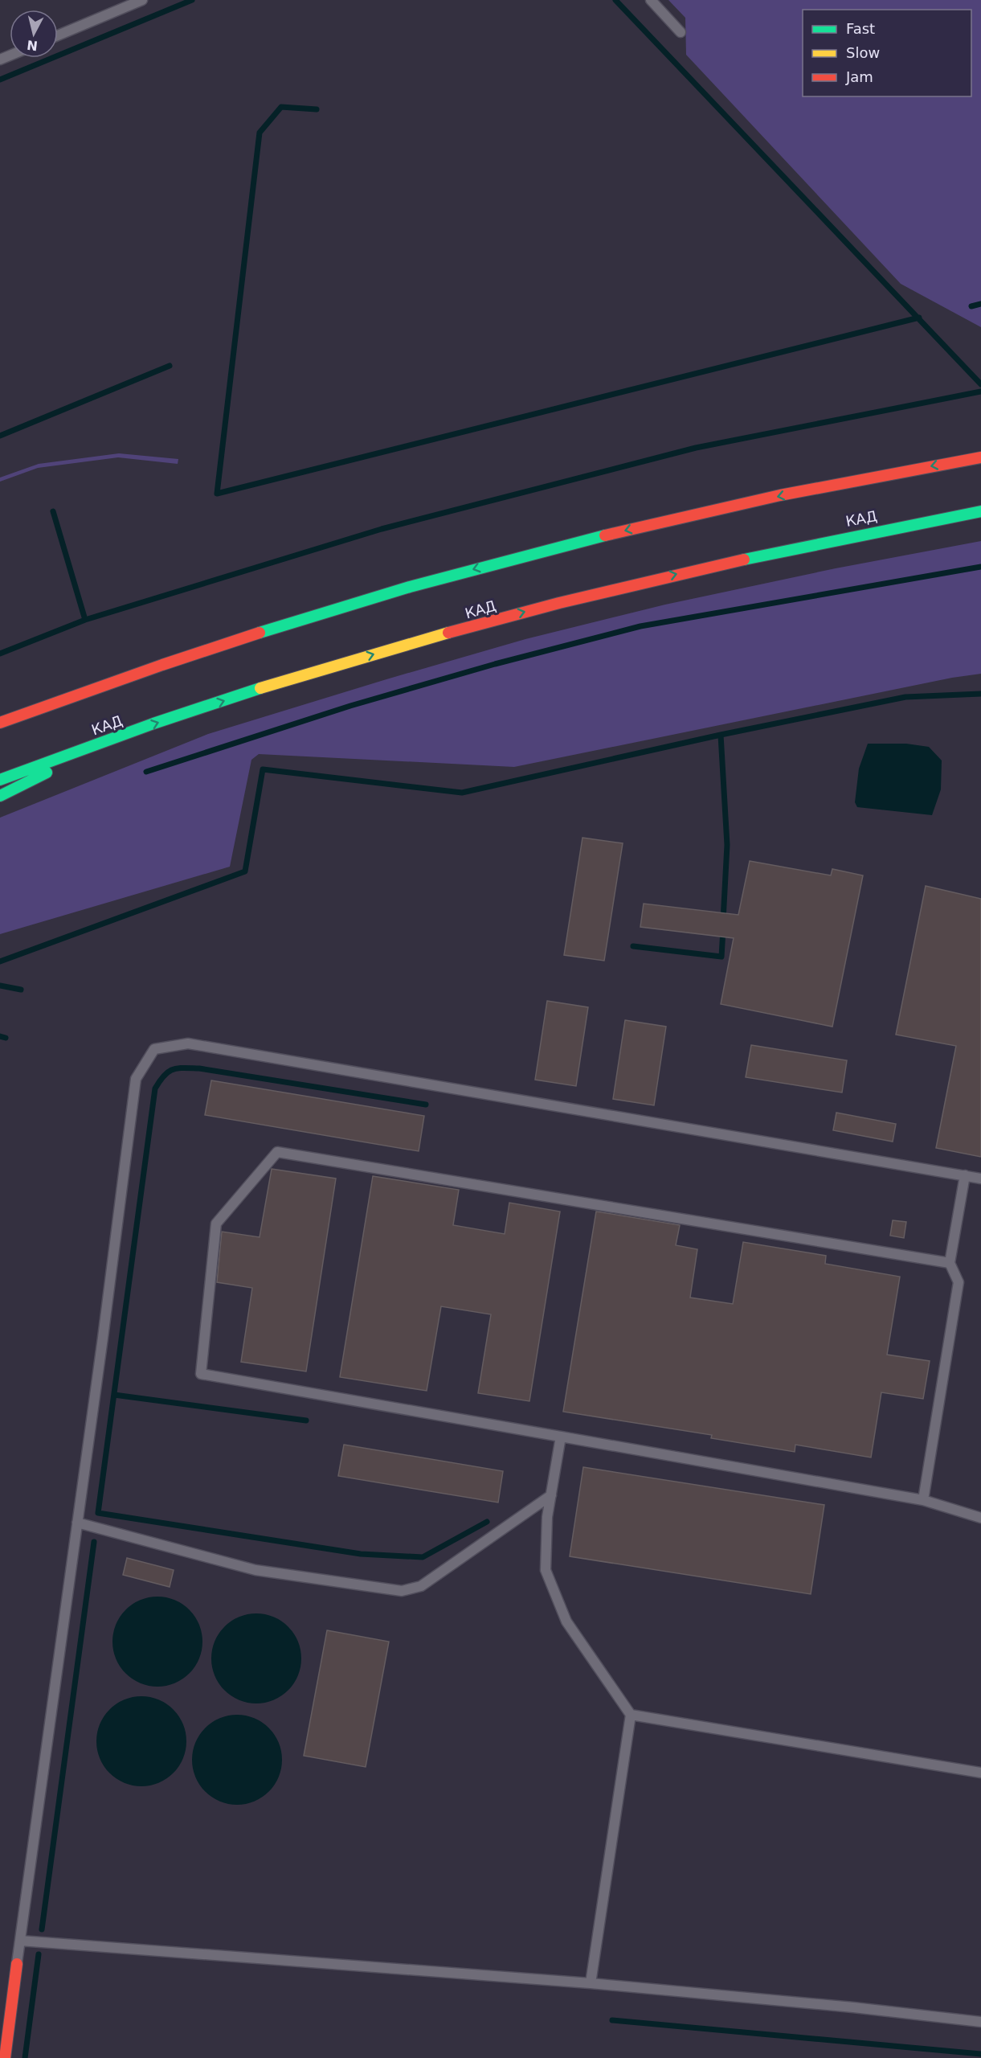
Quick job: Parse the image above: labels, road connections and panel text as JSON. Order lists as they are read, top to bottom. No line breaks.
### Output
{"streets":{"main road":["КАД"]},"legend":["Fast","Slow","Jam"],"north":"bottom"}
